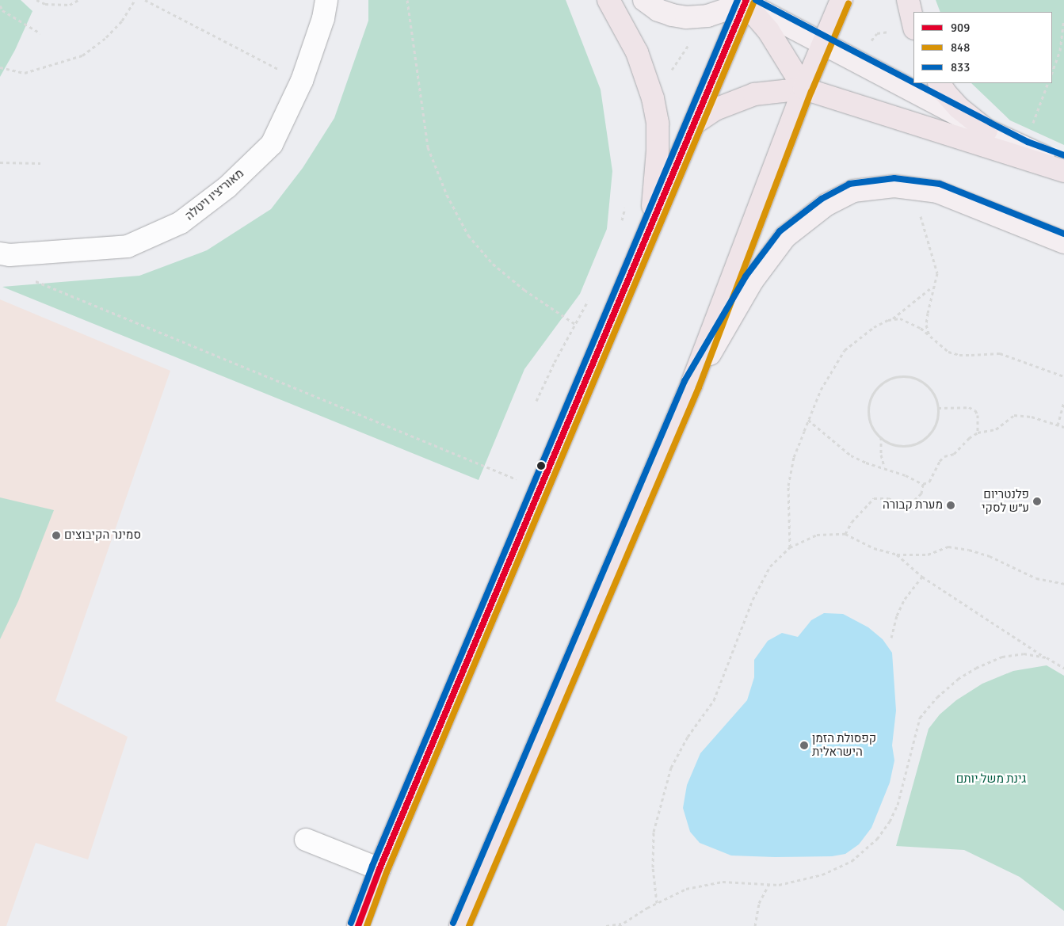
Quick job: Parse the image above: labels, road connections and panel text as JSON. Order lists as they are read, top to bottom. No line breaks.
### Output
{"streets":{"street":["מאוריציו ויטלה"]},"parks":["גינת משל יותם"],"places":["פלנטריום ע״ש לסקי","מערת קבורה","סמינר הקיבוצים","קפסולת הזמן הישראלית"],"lines":["transit line 909","transit line 833","transit line 848"],"legend":["909","848","833"]}
